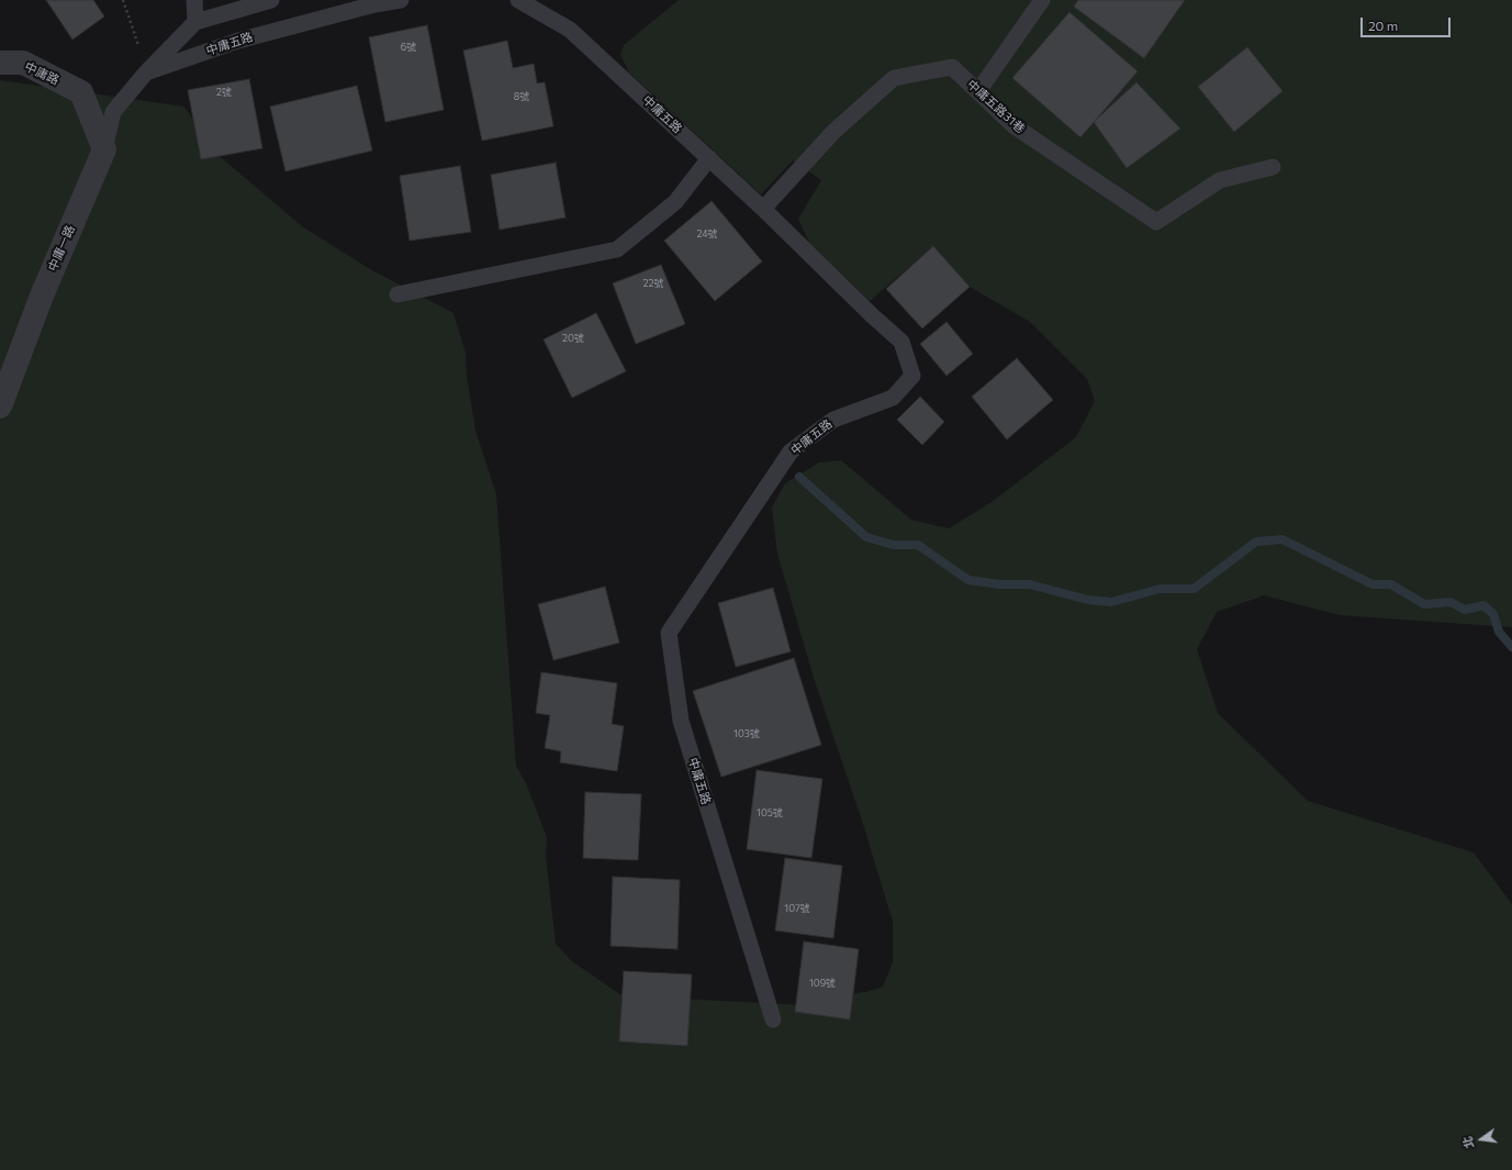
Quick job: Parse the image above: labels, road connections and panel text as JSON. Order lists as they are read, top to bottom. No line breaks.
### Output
{"streets":{"street":["中庸路","中庸一路"],"lane":["中庸五路","中庸五路31巷"]},"crossings":[["中庸五路","中庸五路31巷"],["中庸路","中庸一路"]],"house_numbers":["6號","2號","8號","24號","22號","20號","103號","105號","107號","109號"],"scale_bar":"20 m","north":"left"}
